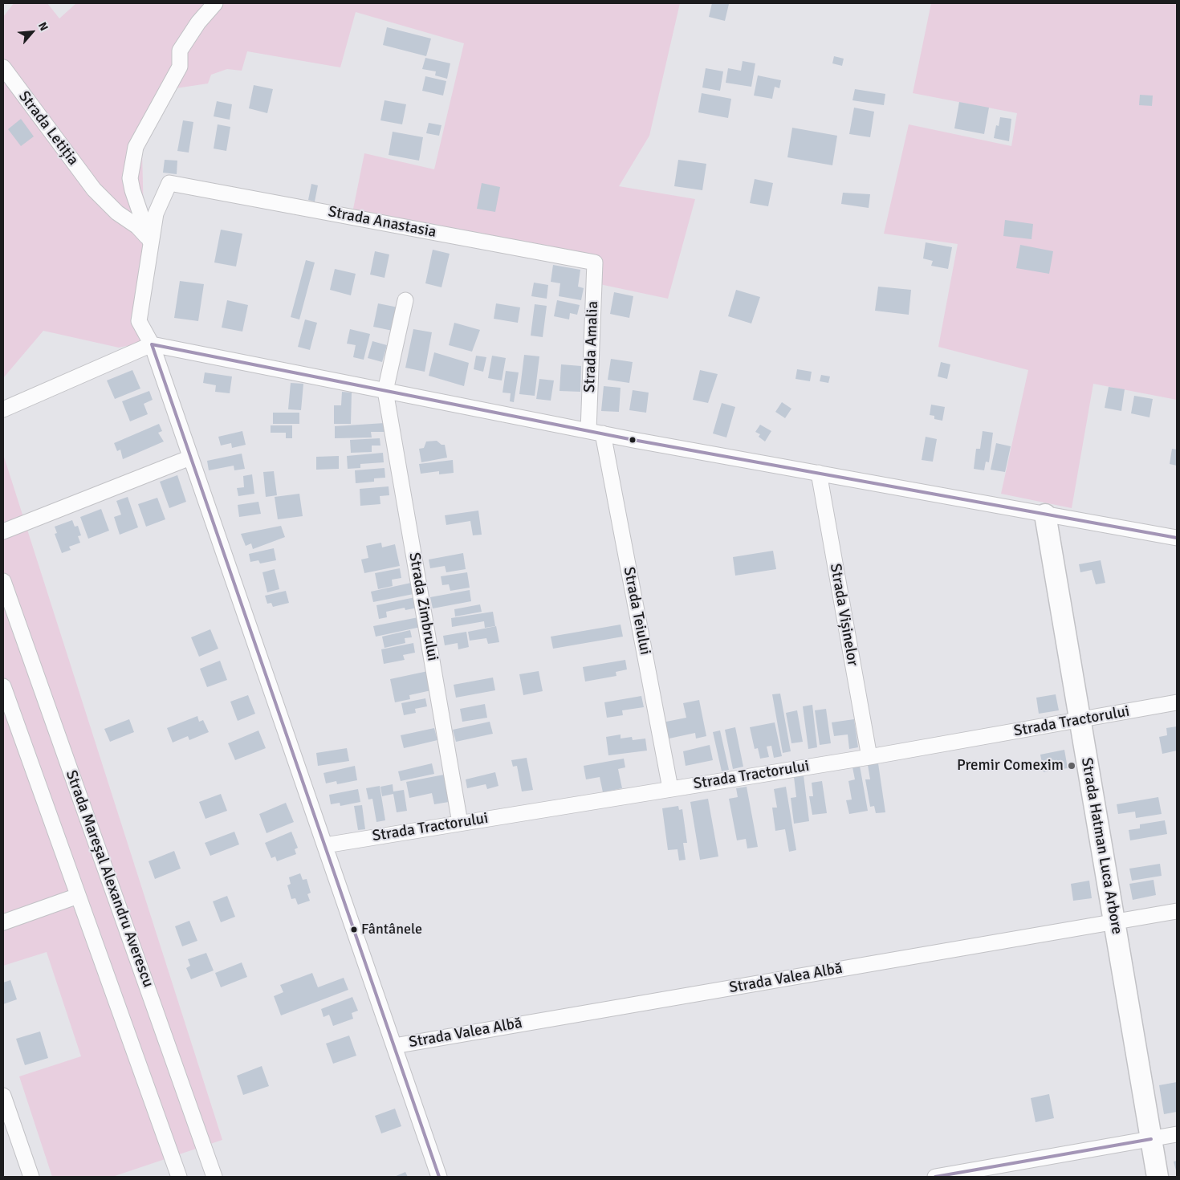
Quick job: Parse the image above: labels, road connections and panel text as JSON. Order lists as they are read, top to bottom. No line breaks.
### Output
{"streets":{"street":["Strada Letiția","Strada Anastasia","Strada Amalia","Strada Zimbrului","Strada Teiului","Strada Vișinelor","Strada Tractorului","Strada Hatman Luca Arbore","Strada Mareșal Alexandru Averescu","Strada Valea Albă"]},"crossings":[["Strada Letiția","Strada Anastasia"],["Strada Anastasia","Strada Amalia"],["Strada Amalia","Strada Teiului"],["Strada Zimbrului","Strada Tractorului"],["Strada Teiului","Strada Tractorului"],["Strada Vișinelor","Strada Tractorului"],["Strada Tractorului","Strada Hatman Luca Arbore"],["Strada Hatman Luca Arbore","Strada Valea Albă"]],"places":["Premir Comexim","Fântânele"],"north":"top right"}
